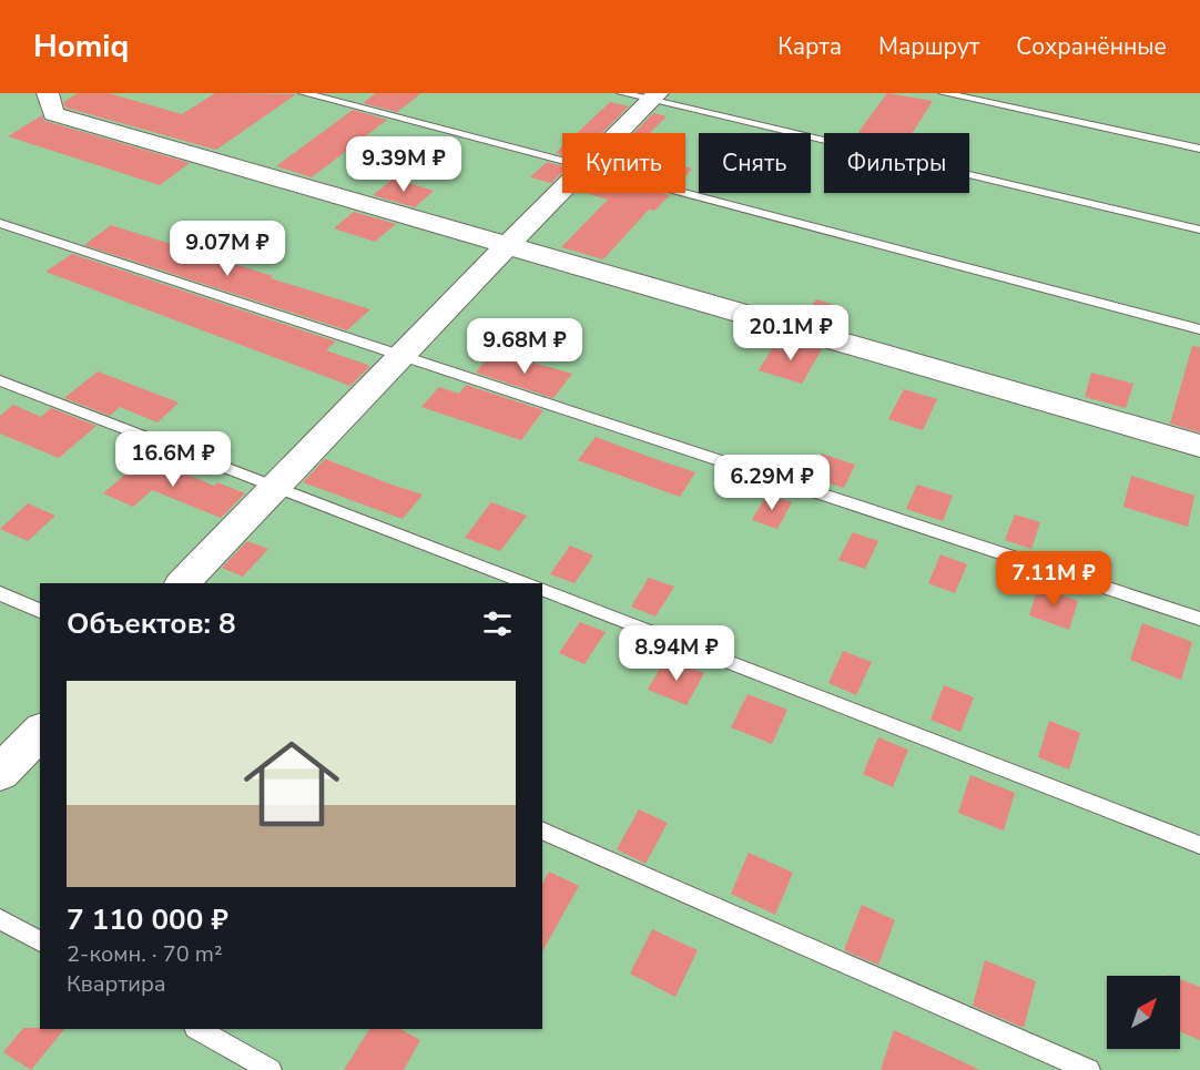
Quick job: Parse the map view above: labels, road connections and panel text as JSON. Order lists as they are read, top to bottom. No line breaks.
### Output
{"north":"top right","page":{"header":"Homiq","nav":["Карта","Маршрут","Сохранённые"],"chip":["Купить","Снять","Фильтры"],"price":["9.39M ₽","9.07M ₽","20.1M ₽","9.68M ₽","16.6M ₽","6.29M ₽","7.11M ₽","8.94M ₽"],"heading":"Объектов: 8","list":[{"name":"7 110 000 ₽","note":"2-комн. · 70 m² · Квартира"}]}}
